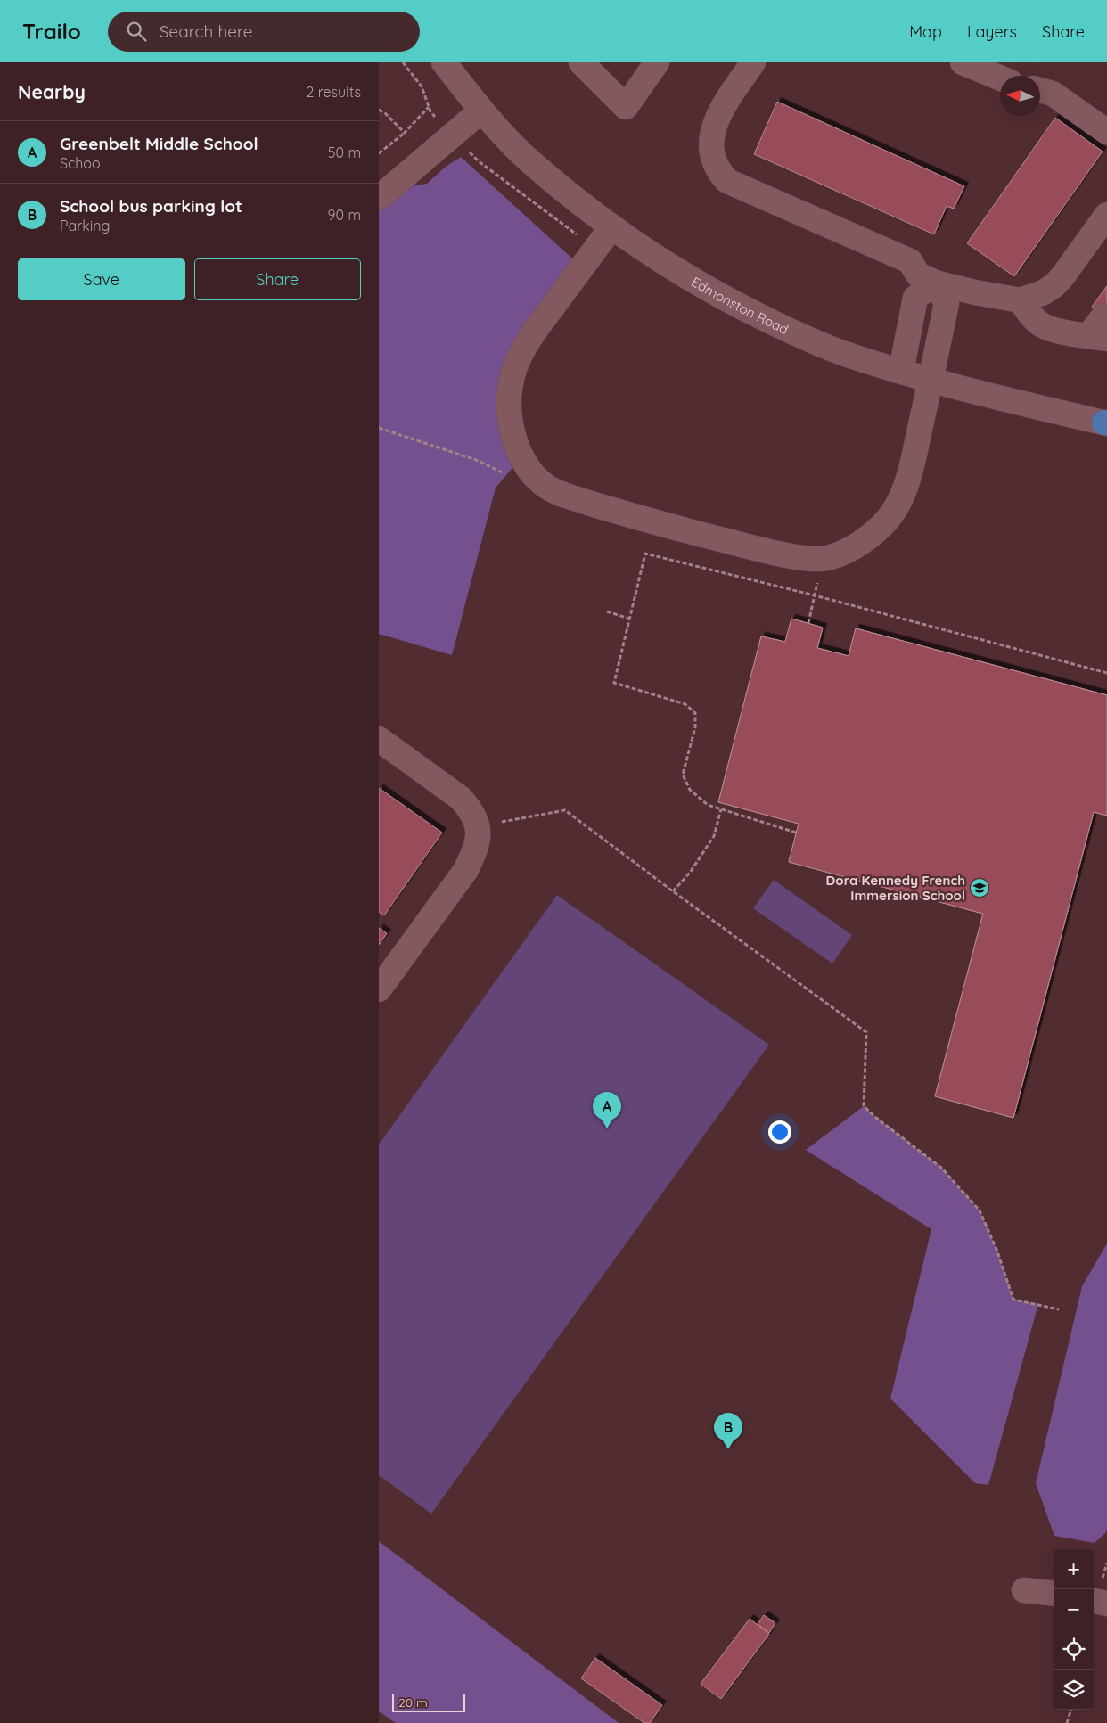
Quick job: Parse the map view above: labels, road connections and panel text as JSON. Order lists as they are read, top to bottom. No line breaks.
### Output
{"streets":{"street":["Edmonston Road"]},"places":{"school or university":["Dora Kennedy French Immersion School"]},"scale_bar":"20 m","north":"left","page":{"header":"Trailo","search":"Search here","nav":["Map","Layers","Share"],"heading":["Nearby","2 results"],"list":[{"mark":"A","name":"Greenbelt Middle School","note":"School","value":"50 m"},{"mark":"B","name":"School bus parking lot","note":"Parking","value":"90 m"}],"buttons":["Save","Share"],"pins":["A","B"],"map_buttons":["+","−"],"scale":"20 m"}}
